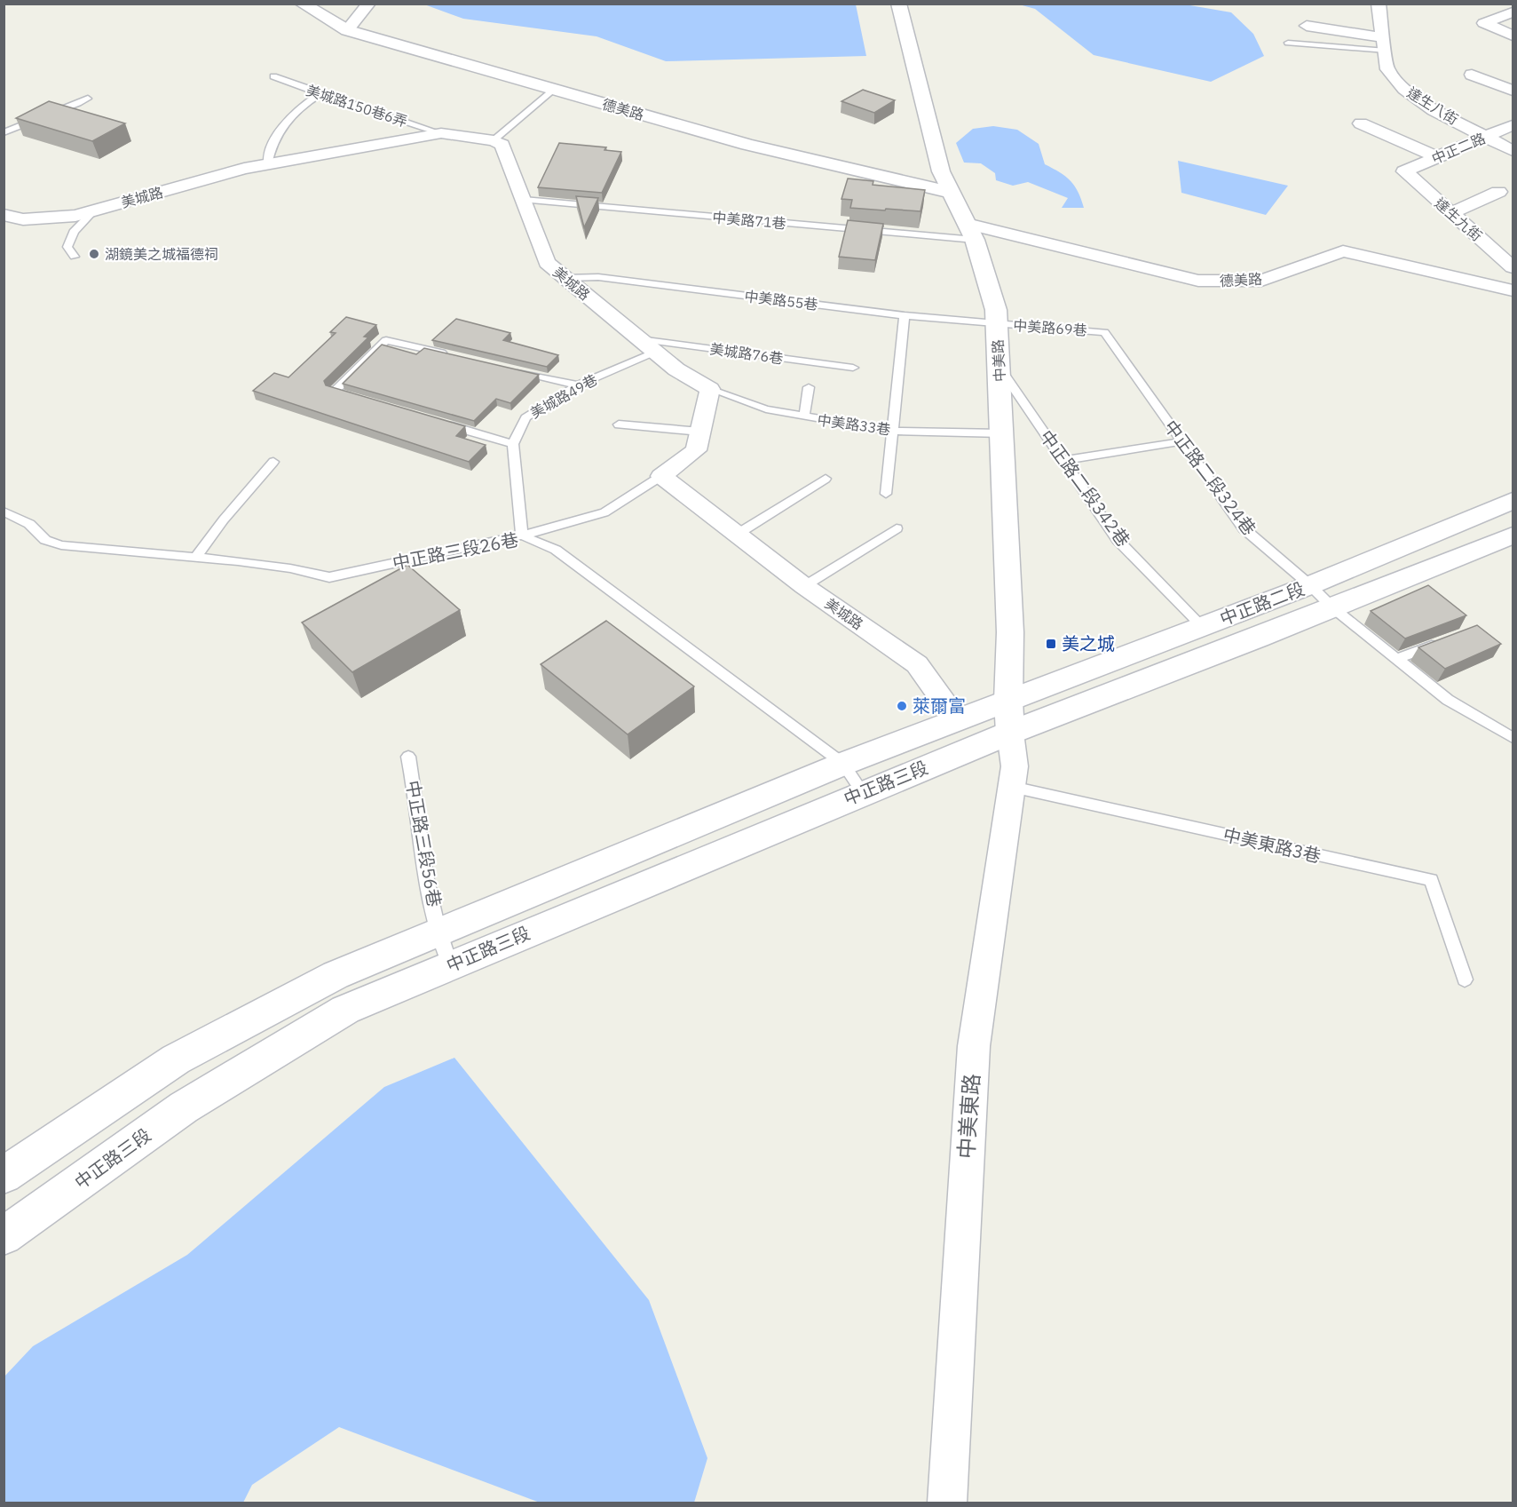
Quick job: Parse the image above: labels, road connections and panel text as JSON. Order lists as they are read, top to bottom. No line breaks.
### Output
{"streets":{"main road":["德美路","中美路","中正路二段","中正路三段"],"street":["達生八街","中正二路","美城路","達生九街","中美東路"],"lane":["美城路150巷6弄","中美路71巷","中美路55巷","中美路69巷","美城路76巷","美城路49巷","中美路33巷","中正路二段324巷","中正路二段342巷","中正路三段26巷","中正路三段56巷","中美東路3巷"]},"crossings":[["美城路150巷6弄","美城路"],["達生八街","中正二路"],["德美路","中美路71巷"],["德美路","中美路"],["中正二路","達生九街"],["美城路","中美路71巷"],["美城路","中美路55巷"],["美城路","美城路76巷"],["美城路","美城路49巷"],["美城路","中美路33巷"],["美城路","中正路三段"],["中美路71巷","中美路"],["中美路55巷","中美路69巷"],["中美路55巷","中美路"],["中美路69巷","中美路"],["中美路69巷","中正路二段324巷"],["中美路","中美路33巷"],["中美路","中正路二段342巷"],["中美路","中正路二段"],["中美路","中正路三段"],["中美路","中美東路"],["中正路二段324巷","中正路二段"],["中正路二段342巷","中正路二段"],["中正路三段26巷","中正路三段"],["中正路二段","中正路三段"],["中正路二段","中美東路"],["中正路三段","中正路三段56巷"],["中正路三段","中美東路"],["中美東路3巷","中美東路"]],"places":{"other":["湖鏡美之城福德祠","萊爾富"],"transit":["美之城"]}}
